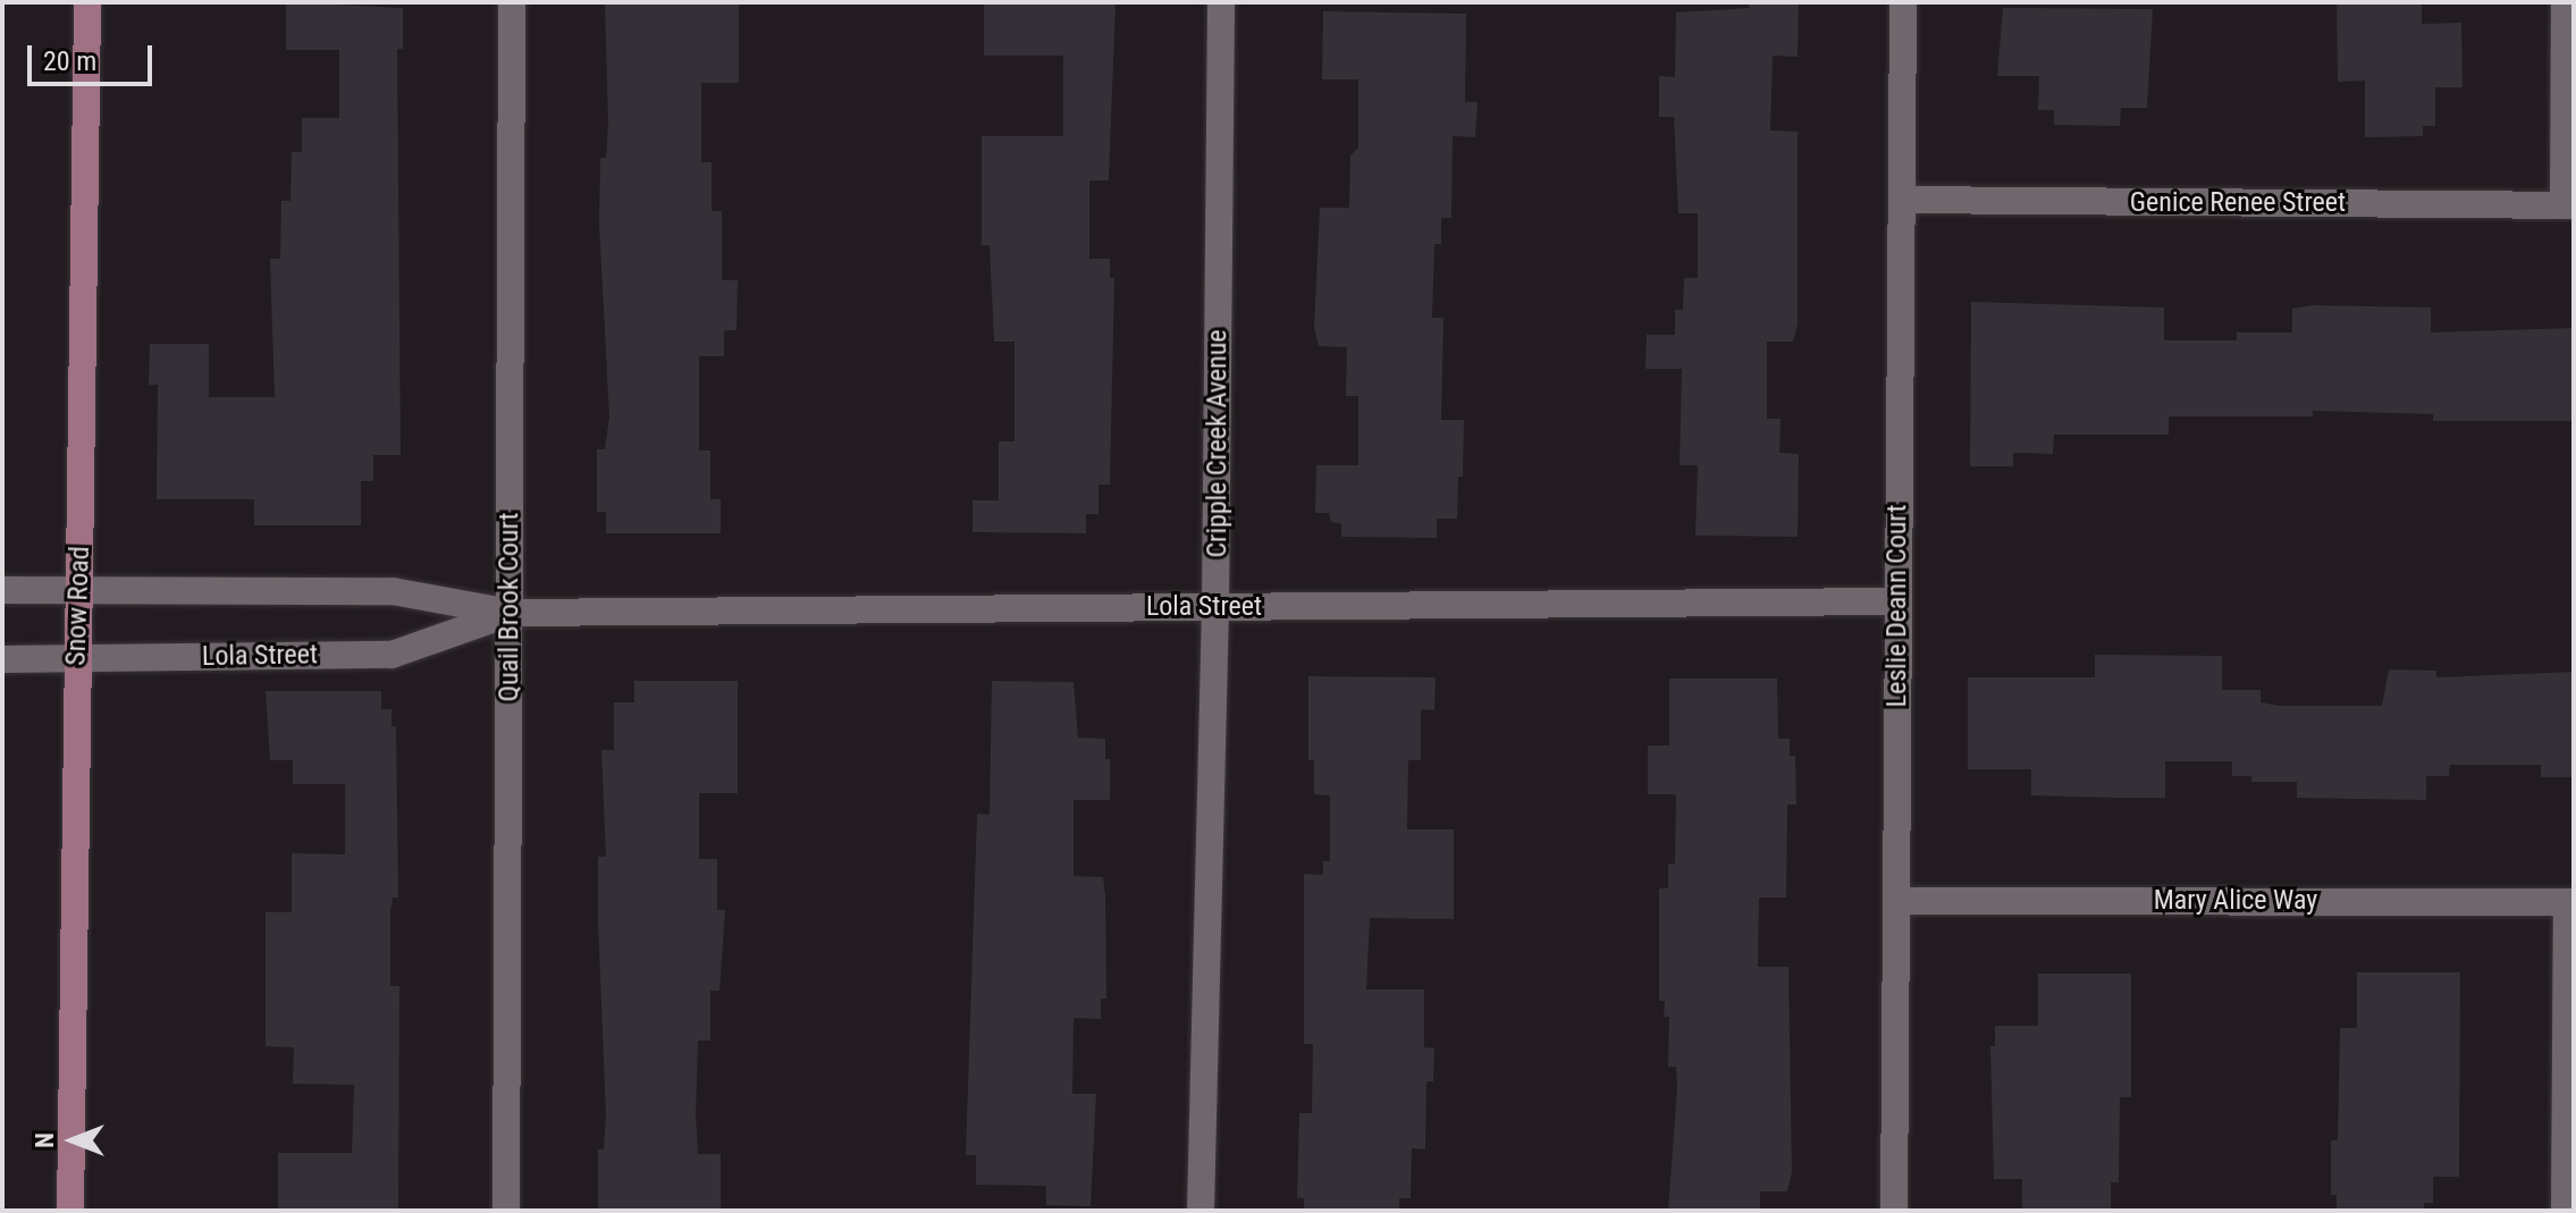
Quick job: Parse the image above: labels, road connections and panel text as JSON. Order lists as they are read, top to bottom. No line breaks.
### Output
{"streets":{"main road":["Snow Road"],"street":["Genice Renee Street","Cripple Creek Avenue","Leslie Deann Court","Quail Brook Court","Lola Street","Mary Alice Way"]},"crossings":[["Genice Renee Street","Leslie Deann Court"],["Cripple Creek Avenue","Lola Street"],["Snow Road","Lola Street"],["Leslie Deann Court","Lola Street"],["Leslie Deann Court","Mary Alice Way"],["Quail Brook Court","Lola Street"]],"scale_bar":"20 m","north":"left"}
